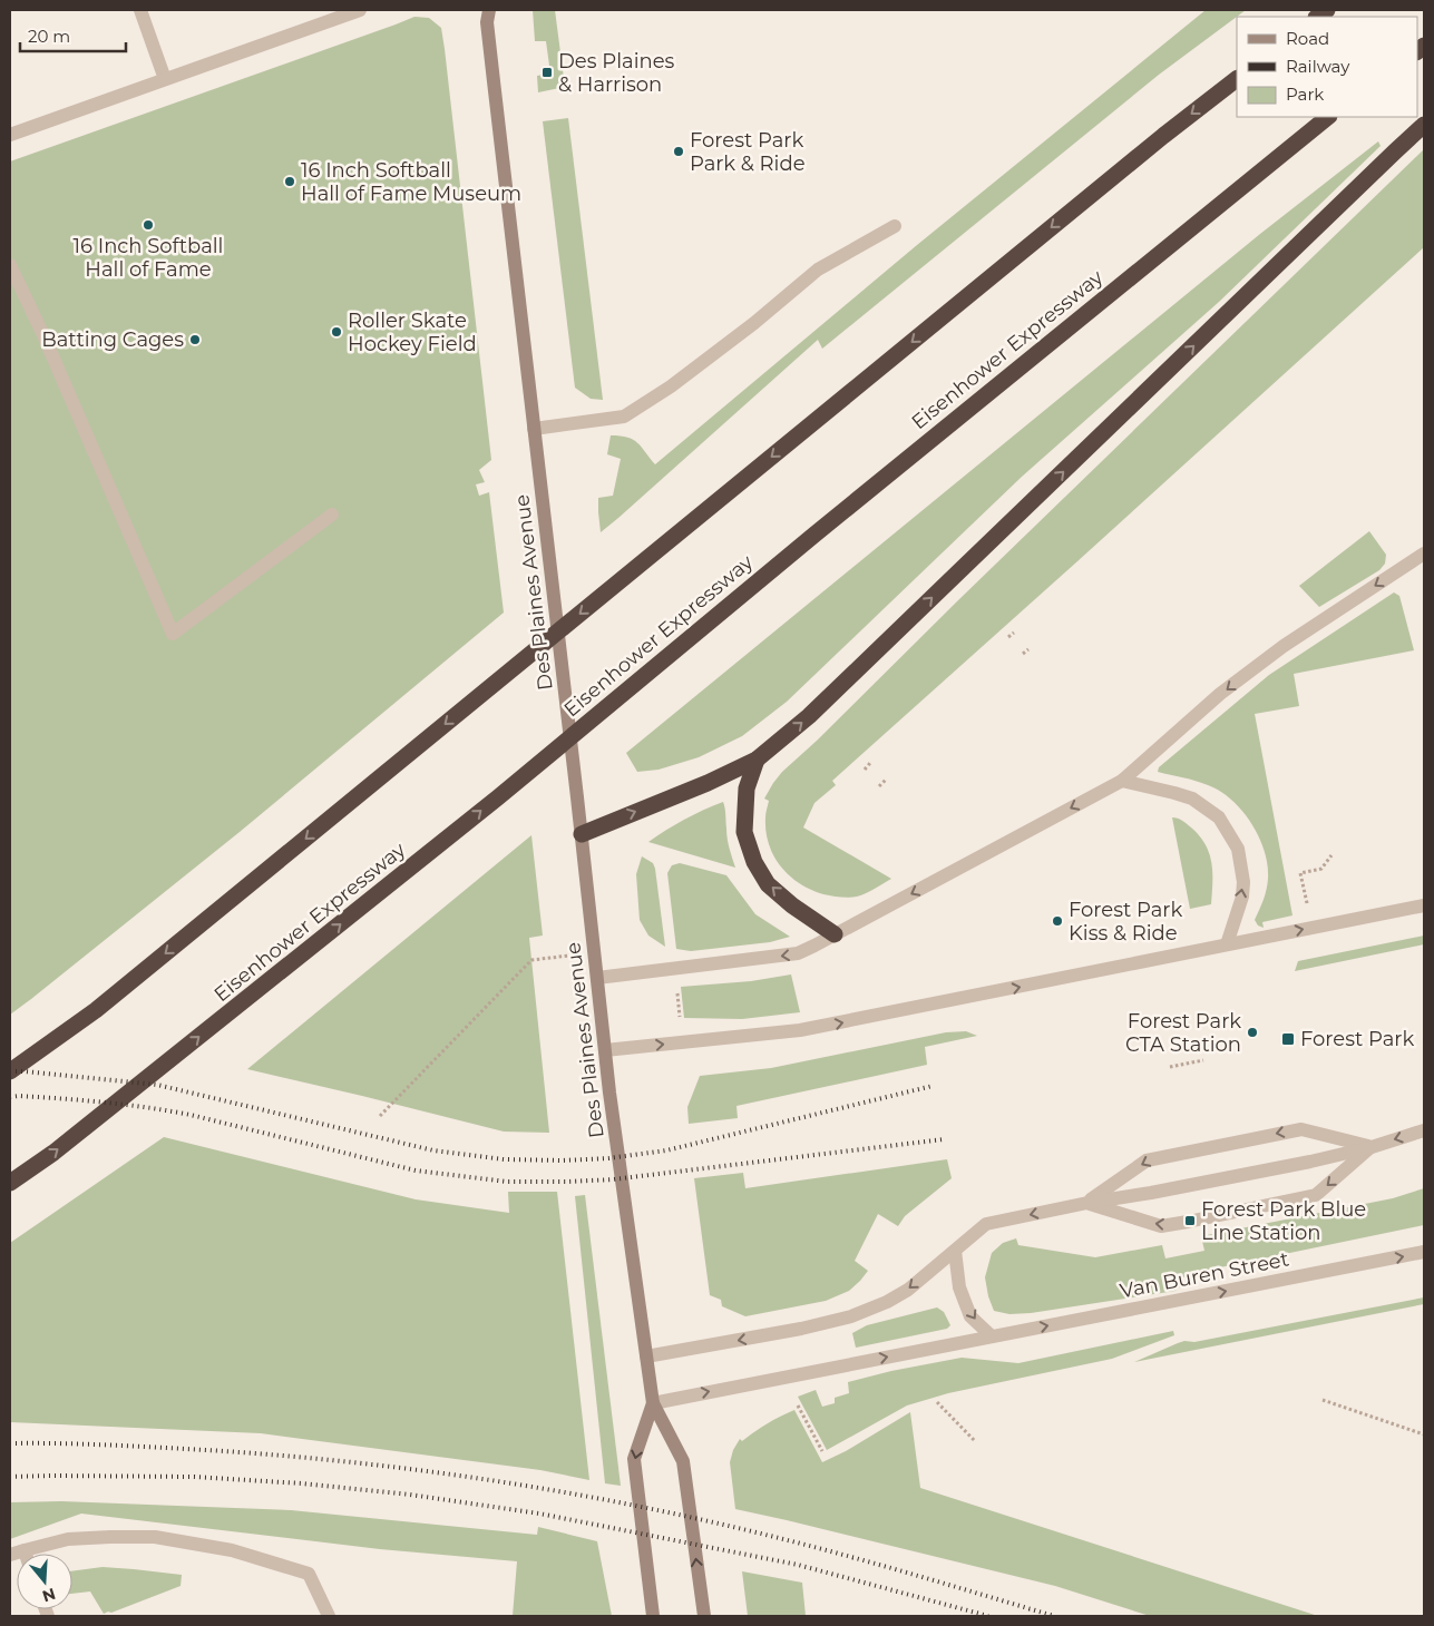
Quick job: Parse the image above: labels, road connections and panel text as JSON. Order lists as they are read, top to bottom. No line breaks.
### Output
{"streets":{"highway":["Eisenhower Expressway"],"main road":["Des Plaines Avenue"],"street":["Van Buren Street"]},"crossings":[["Des Plaines Avenue","Van Buren Street"]],"places":{"transit":["Des Plaines & Harrison","Forest Park","Forest Park Blue Line Station"],"other":["Forest Park Park & Ride","16 Inch Softball Hall of Fame Museum","16 Inch Softball Hall of Fame","Roller Skate Hockey Field","Batting Cages","Forest Park Kiss & Ride","Forest Park CTA Station"]},"legend":["Road","Railway","Park"],"scale_bar":"20 m","north":"bottom"}
